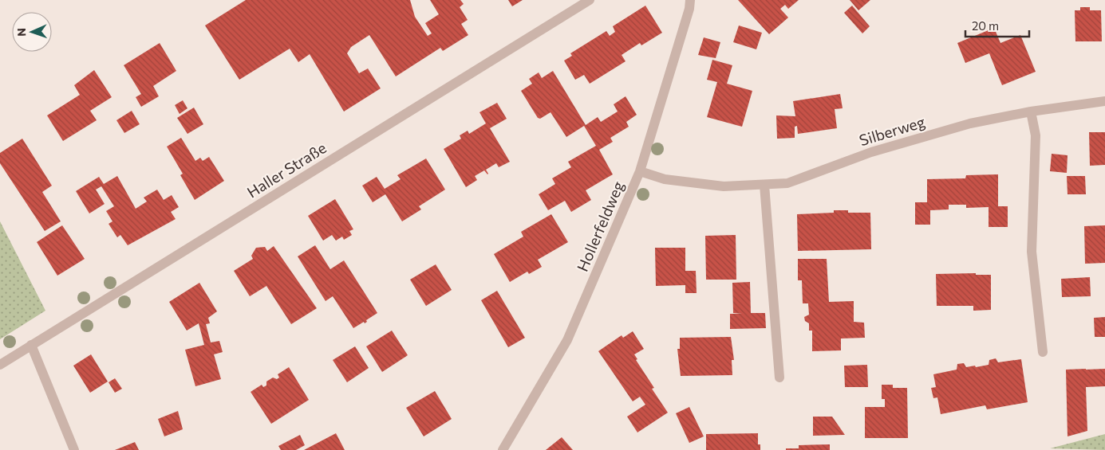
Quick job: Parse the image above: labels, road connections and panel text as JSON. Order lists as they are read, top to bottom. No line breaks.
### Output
{"streets":{"street":["Silberweg","Haller Straße","Hollerfeldweg"]},"crossings":[["Silberweg","Hollerfeldweg"]],"scale_bar":"20 m","north":"left"}
